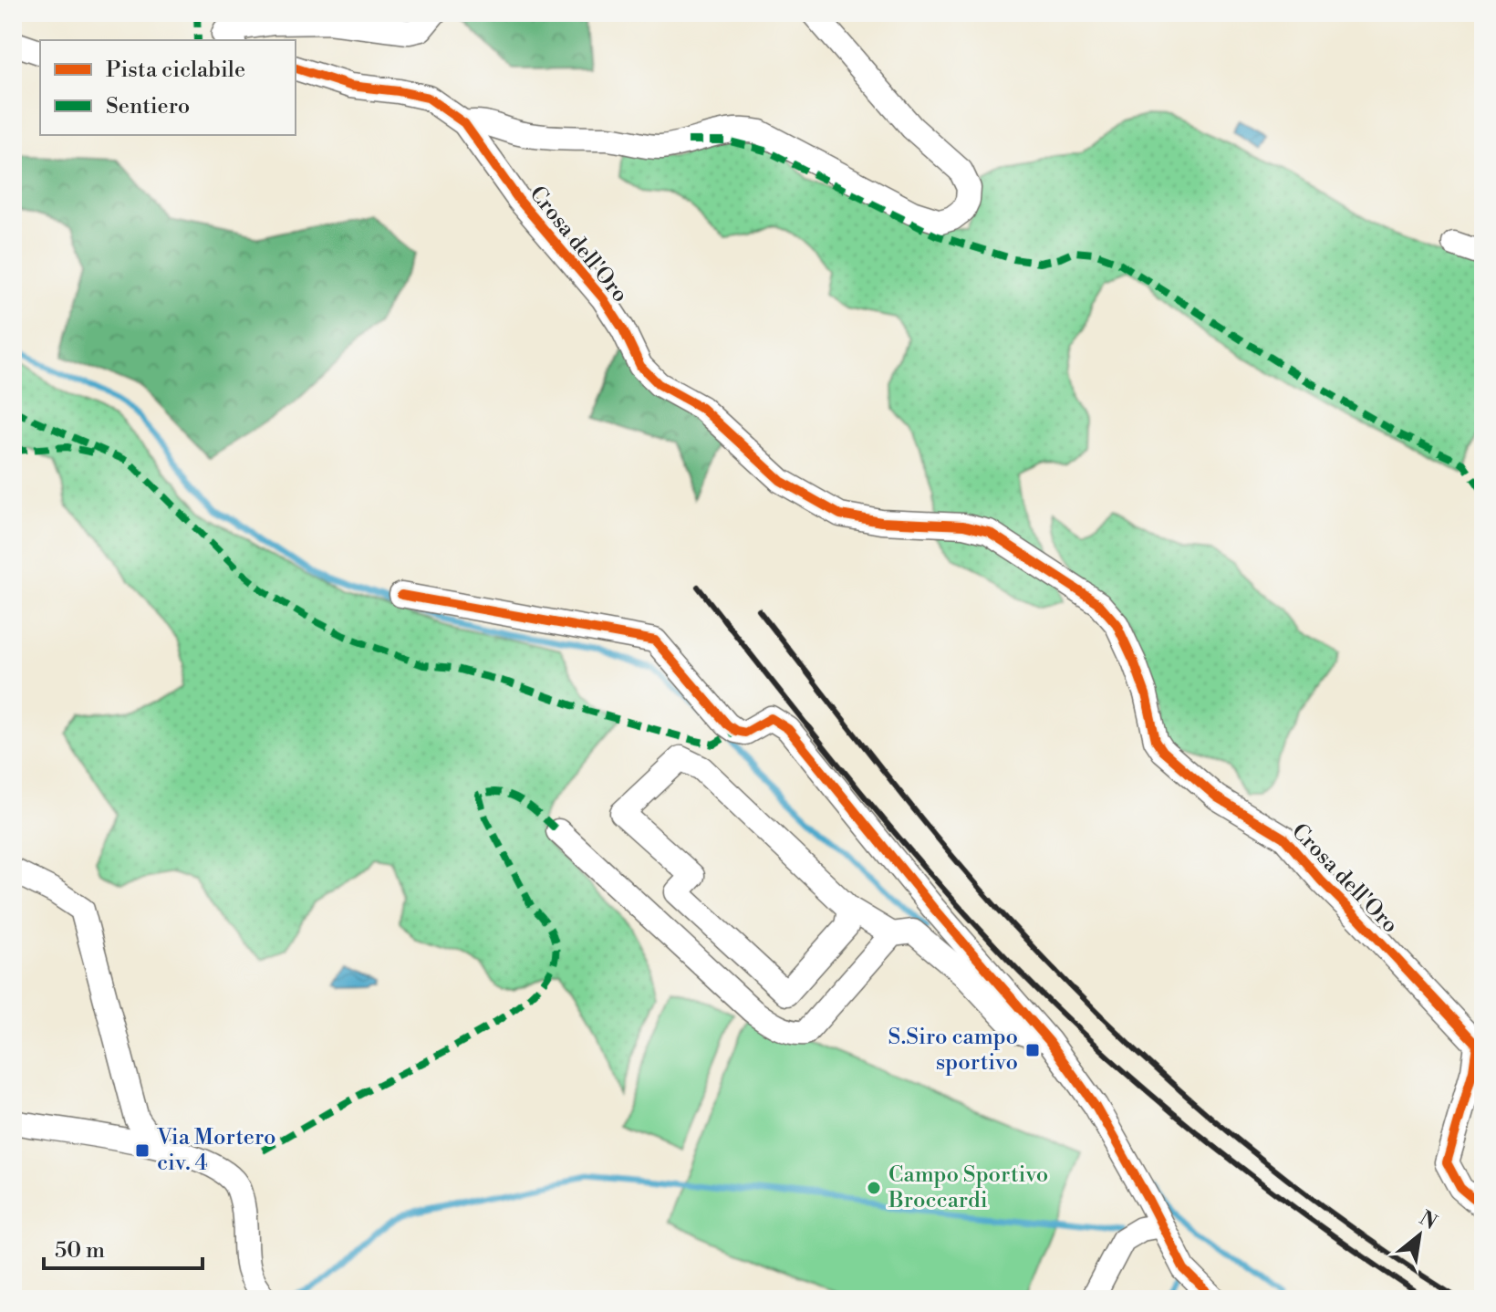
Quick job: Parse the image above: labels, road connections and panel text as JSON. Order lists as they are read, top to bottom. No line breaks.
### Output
{"streets":{"street":["Crosa dell'Oro"]},"places":{"transit":["S.Siro campo sportivo","Via Mortero civ. 4"],"other":["Campo Sportivo Broccardi"]},"legend":["Pista ciclabile","Sentiero"],"scale_bar":"50 m","north":"top right"}
